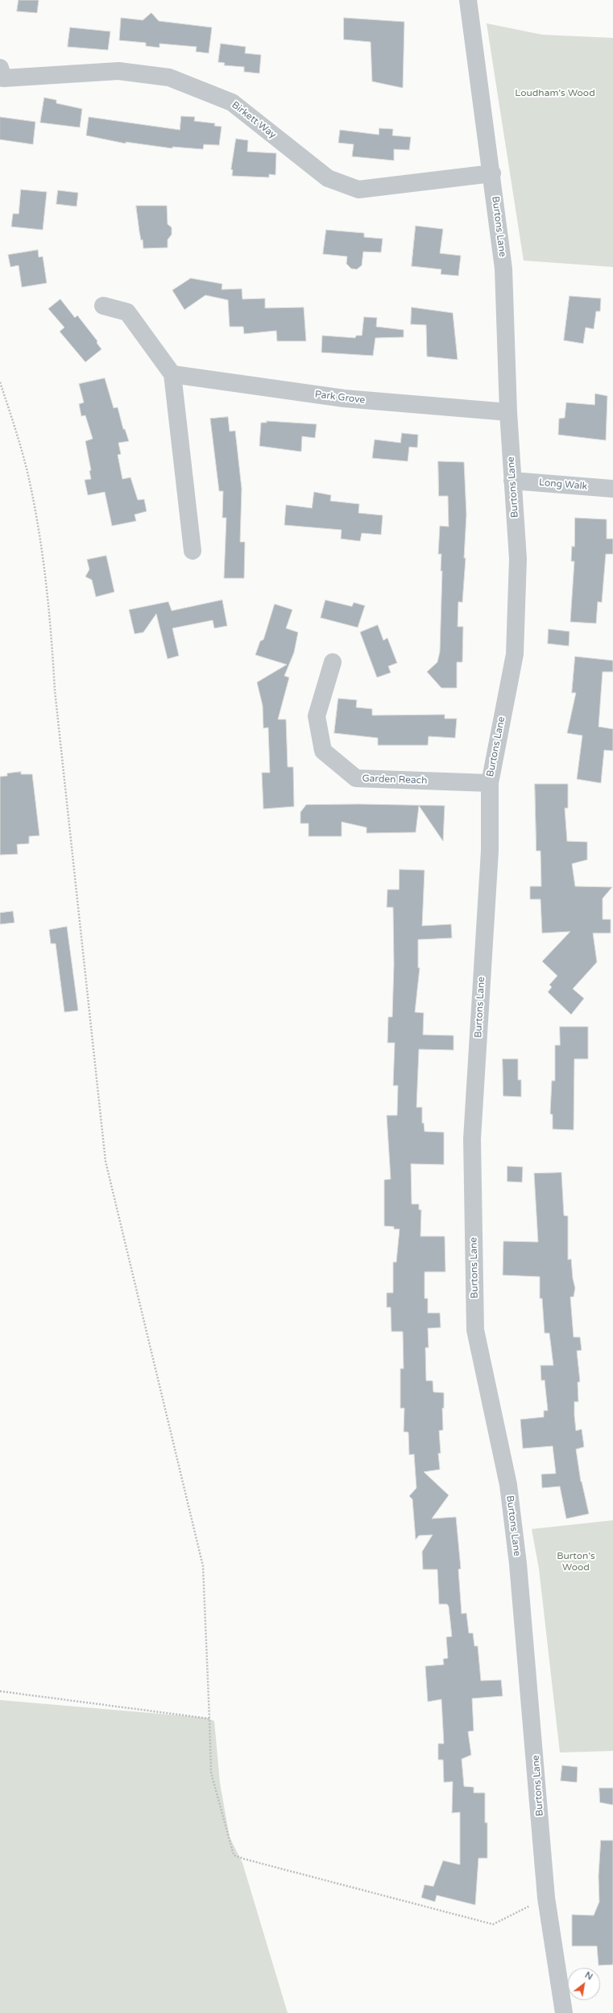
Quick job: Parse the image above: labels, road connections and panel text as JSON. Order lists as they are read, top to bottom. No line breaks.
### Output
{"streets":{"street":["Birkett Way","Burtons Lane","Park Grove","Long Walk","Garden Reach"]},"crossings":[["Birkett Way","Burtons Lane"],["Burtons Lane","Park Grove"],["Burtons Lane","Long Walk"],["Burtons Lane","Garden Reach"]],"parks":["Loudham's Wood","Burton's Wood"],"north":"top right"}
